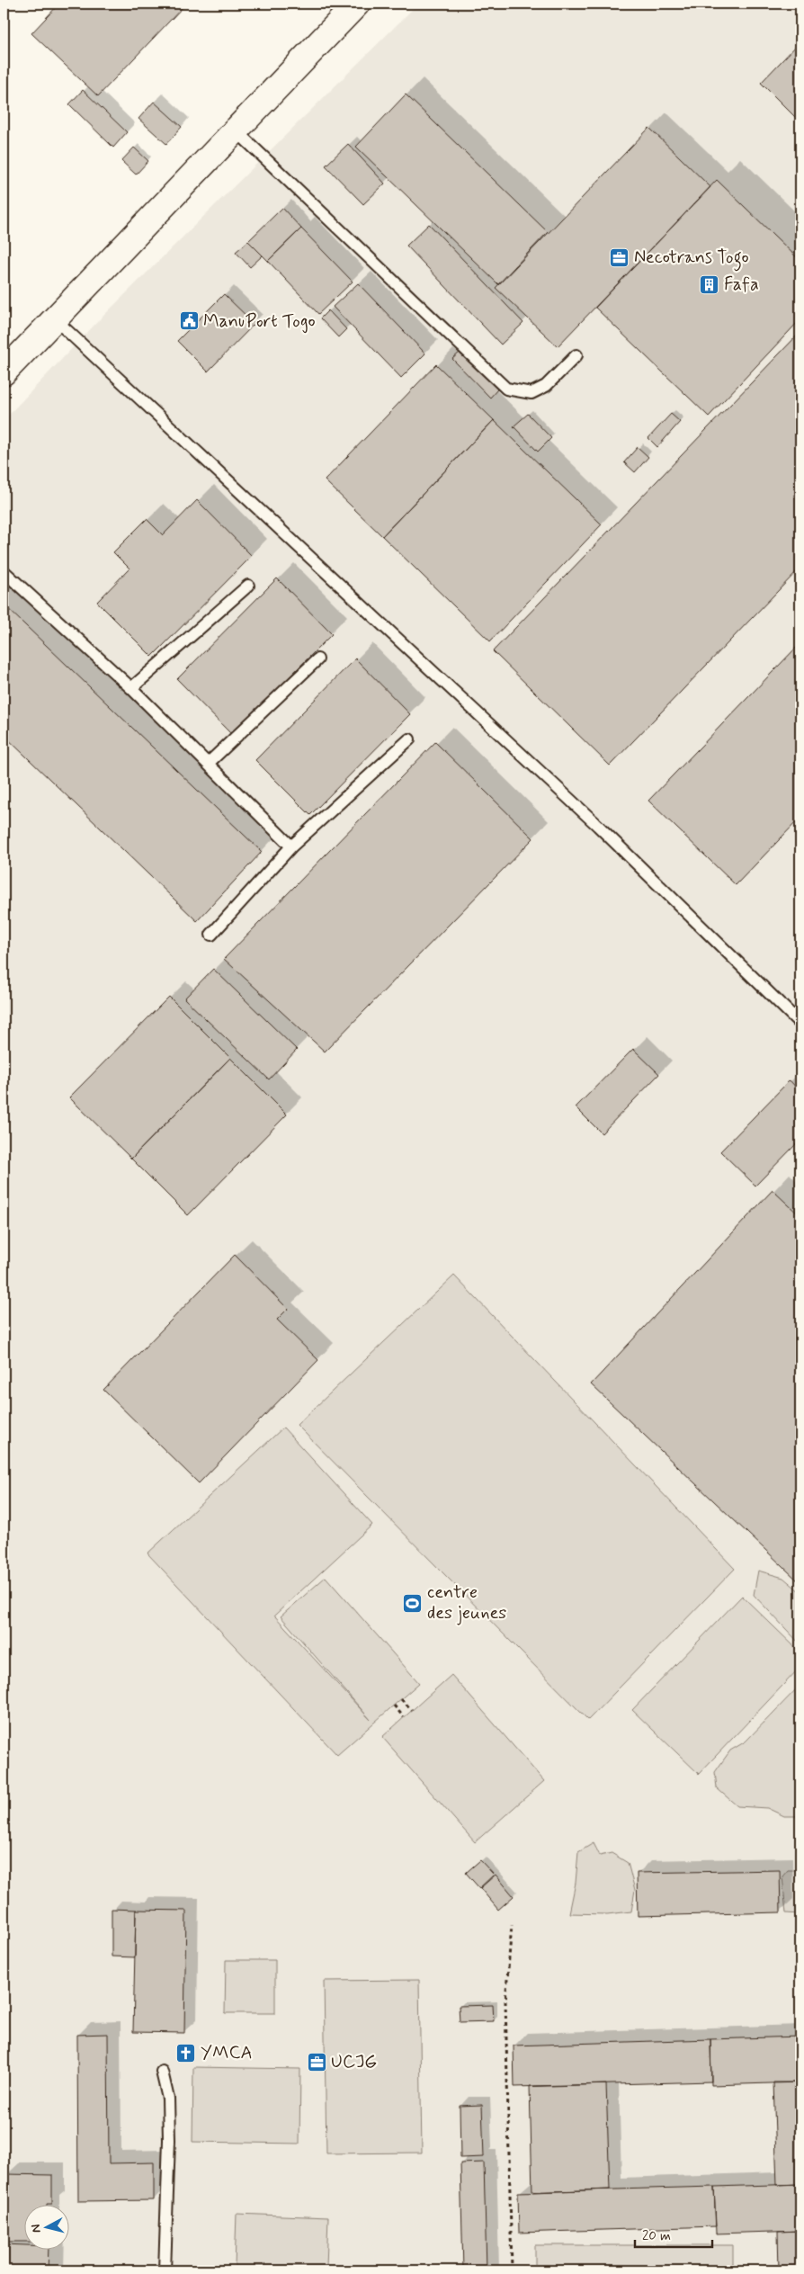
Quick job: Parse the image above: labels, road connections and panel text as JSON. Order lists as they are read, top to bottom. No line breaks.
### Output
{"places":{"office":["Necotrans Togo","UCJG"],"building":["Fafa"],"public building":["ManuPort Togo"],"sports":["centre des jeunes"],"church":["YMCA"]},"scale_bar":"20 m","north":"left"}
